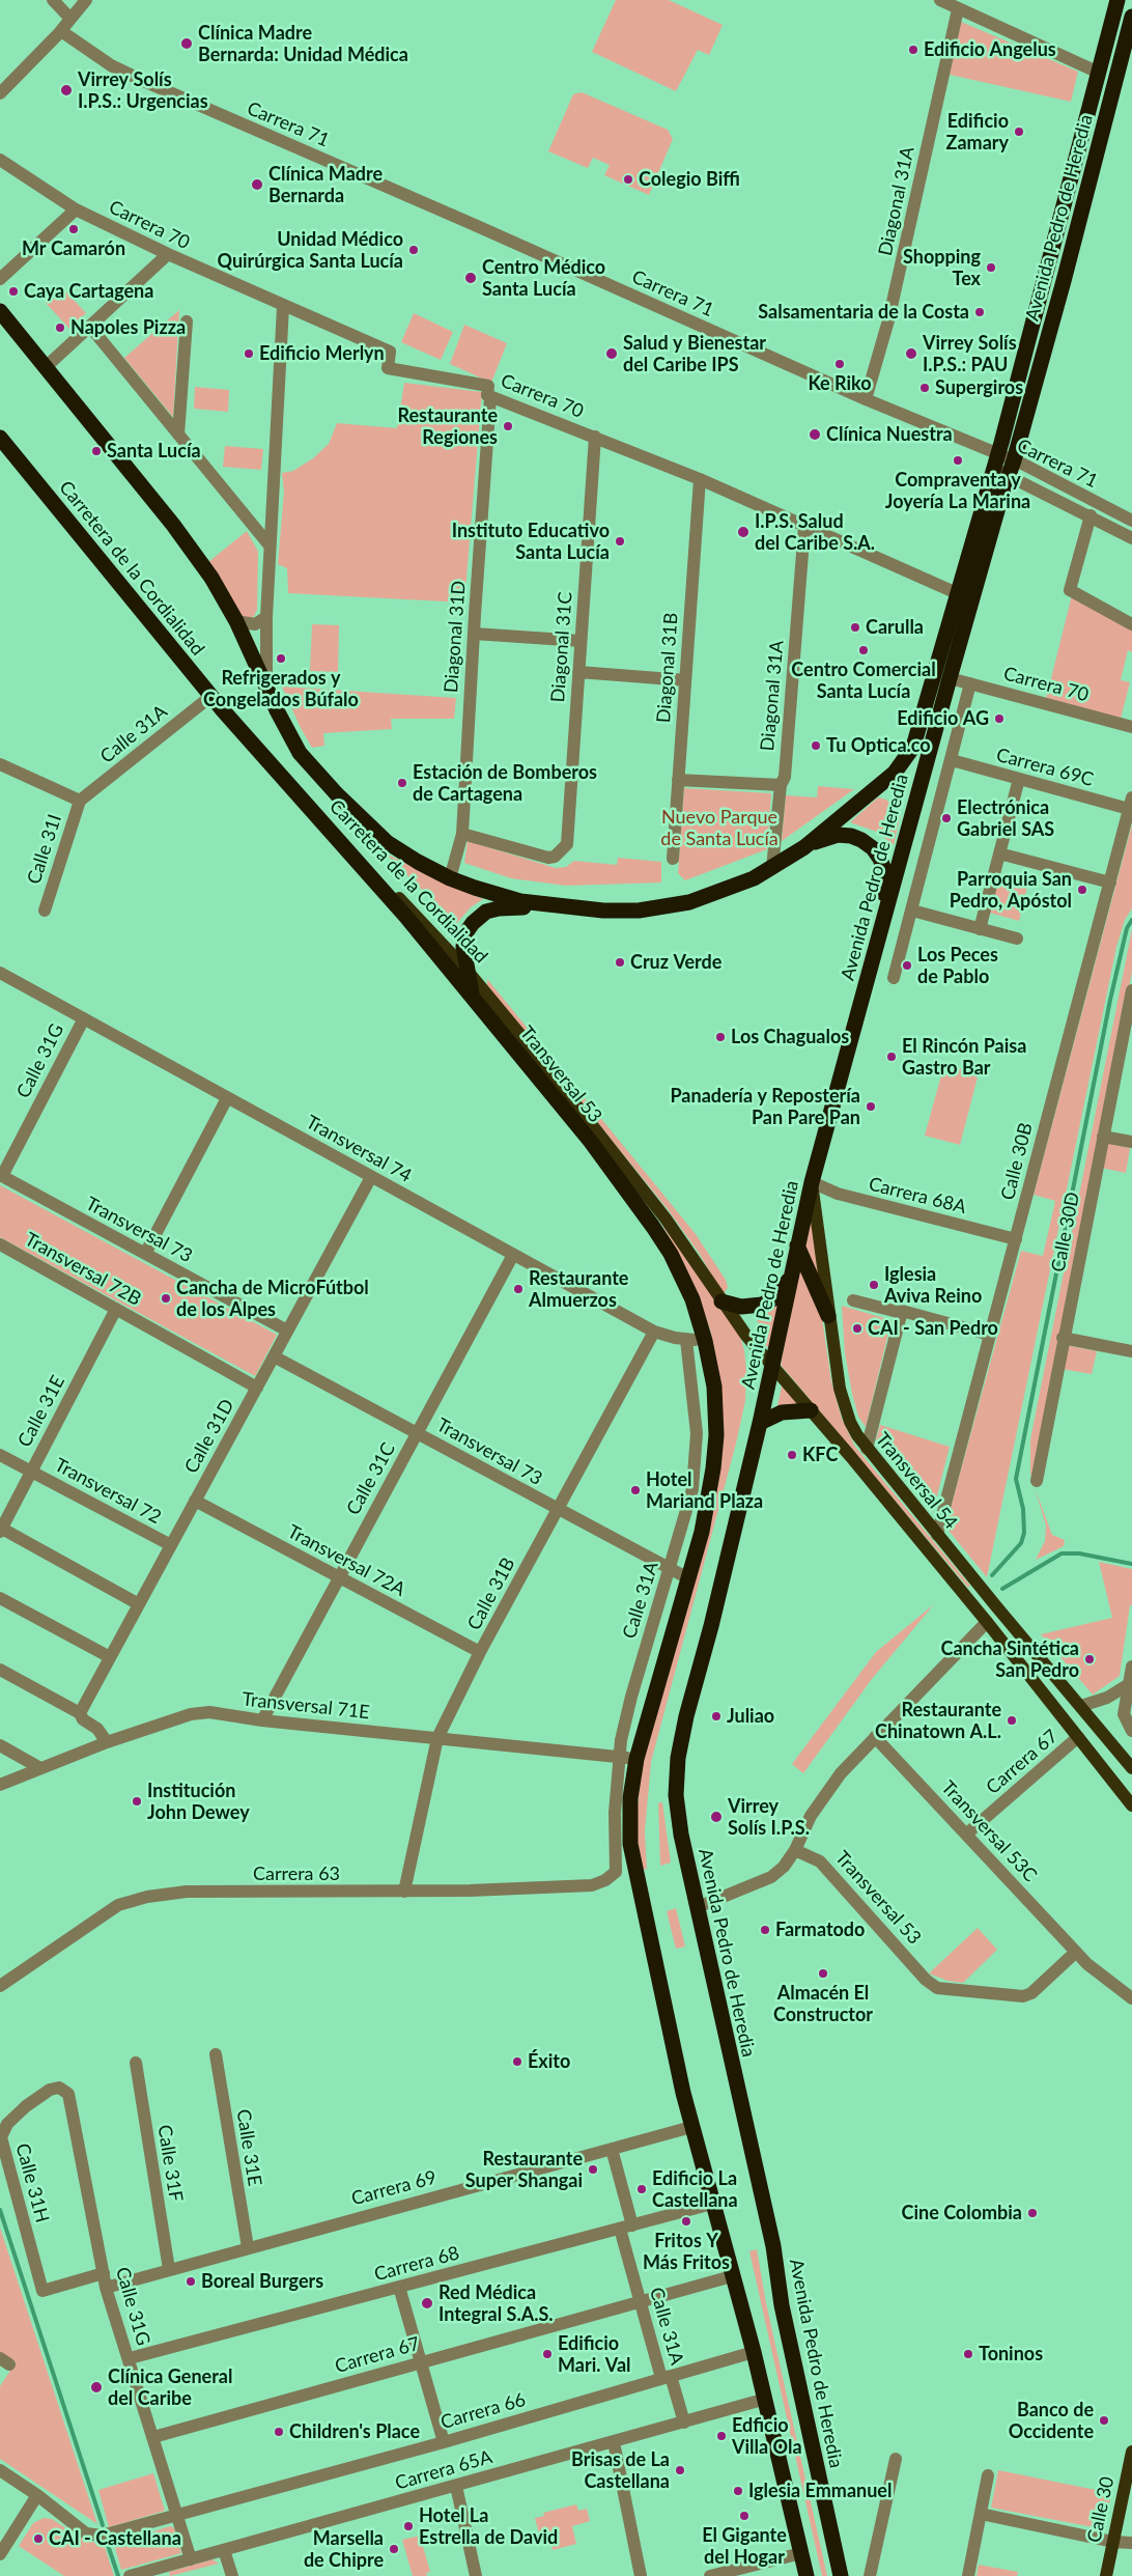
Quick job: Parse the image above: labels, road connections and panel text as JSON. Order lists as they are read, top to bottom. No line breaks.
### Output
{"streets":{"highway":["Avenida Pedro de Heredia","Carretera de la Cordialidad","Transversal 53"],"main road":["Transversal 54","Calle 30"],"street":["Carrera 71","Diagonal 31A","Carrera 70","Diagonal 31D","Diagonal 31C","Diagonal 31B","Calle 31A","Carrera 69C","Calle 31I","Calle 31G","Transversal 74","Calle 30B","Carrera 68A","Transversal 73","Calle 30D","Transversal 72B","Calle 31E","Calle 31D","Calle 31C","Transversal 72","Transversal 72A","Calle 31B","Transversal 71E","Carrera 67","Transversal 53C","Carrera 63","Calle 31F","Calle 31H","Carrera 69","Carrera 68","Carrera 66","Carrera 65A"]},"crossings":[["Carrera 71","Diagonal 31A"],["Carrera 71","Avenida Pedro de Heredia"],["Diagonal 31A","Carrera 70"],["Diagonal 31A","Carretera de la Cordialidad"],["Avenida Pedro de Heredia","Carrera 70"],["Avenida Pedro de Heredia","Carretera de la Cordialidad"],["Avenida Pedro de Heredia","Transversal 53"],["Avenida Pedro de Heredia","Transversal 74"],["Avenida Pedro de Heredia","Carrera 68A"],["Avenida Pedro de Heredia","Transversal 73"],["Avenida Pedro de Heredia","Transversal 54"],["Avenida Pedro de Heredia","Transversal 71E"],["Avenida Pedro de Heredia","Carrera 67"],["Avenida Pedro de Heredia","Carrera 69"],["Avenida Pedro de Heredia","Carrera 68"],["Avenida Pedro de Heredia","Carrera 66"],["Avenida Pedro de Heredia","Carrera 65A"],["Carrera 70","Diagonal 31D"],["Carrera 70","Diagonal 31C"],["Carrera 70","Diagonal 31B"],["Carretera de la Cordialidad","Diagonal 31D"],["Carretera de la Cordialidad","Calle 31A"],["Carretera de la Cordialidad","Transversal 53"],["Carretera de la Cordialidad","Transversal 54"],["Diagonal 31D","Diagonal 31C"],["Calle 31A","Calle 31I"],["Calle 31A","Transversal 74"],["Calle 31A","Transversal 73"],["Calle 31A","Transversal 71E"],["Calle 31A","Carrera 67"],["Calle 31A","Carrera 63"],["Calle 31A","Carrera 69"],["Calle 31A","Carrera 68"],["Calle 31A","Carrera 66"],["Calle 31A","Carrera 65A"],["Carrera 69C","Calle 30B"],["Calle 31G","Transversal 74"],["Calle 31G","Transversal 73"],["Calle 31G","Carrera 67"],["Calle 31G","Calle 31H"],["Calle 31G","Carrera 69"],["Calle 31G","Carrera 68"],["Calle 31G","Carrera 66"],["Calle 31G","Carrera 65A"],["Transversal 53","Transversal 74"],["Transversal 53","Transversal 53C"],["Transversal 74","Calle 31D"],["Transversal 74","Calle 31C"],["Transversal 74","Calle 31B"],["Calle 30B","Carrera 68A"],["Calle 30B","Transversal 54"],["Carrera 68A","Transversal 54"],["Transversal 73","Calle 31D"],["Transversal 73","Calle 31C"],["Transversal 73","Calle 31B"],["Transversal 72B","Calle 31E"],["Transversal 72B","Calle 31D"],["Calle 31E","Transversal 72"],["Calle 31E","Carrera 69"],["Calle 31D","Transversal 72"],["Calle 31D","Transversal 72A"],["Calle 31C","Transversal 72A"],["Calle 31C","Transversal 71E"],["Transversal 54","Carrera 67"],["Transversal 72A","Calle 31B"],["Calle 31B","Transversal 71E"],["Calle 31B","Carrera 63"],["Carrera 67","Transversal 53C"],["Calle 31F","Carrera 69"]],"parks":["Nuevo Parque de Santa Lucía"],"places":["Clínica Madre Bernarda: Unidad Médica","Edificio Angelus","Virrey Solís I.P.S.: Urgencias","Edificio Zamary","Colegio Biffi","Clínica Madre Bernarda","Mr Camarón","Unidad Médico Quirúrgica Santa Lucía","Shopping Tex","Centro Médico Santa Lucía","Caya Cartagena","Salsamentaria de la Costa","Napoles Pizza","Edificio Merlyn","Salud y Bienestar del Caribe IPS","Virrey Solís I.P.S.: PAU","Ke Riko","Supergiros","Restaurante Regiones","Clínica Nuestra","Santa Lucía","Compraventa y Joyería La Marina","I.P.S. Salud del Caribe S.A.","Instituto Educativo Santa Lucía","Carulla","Centro Comercial Santa Lucía","Refrigerados y Congelados Búfalo","Edificio AG","Tu Optica.co","Estación de Bomberos de Cartagena","Electrónica Gabriel SAS","Parroquia San Pedro, Apóstol","Cruz Verde","Los Peces de Pablo","Los Chagualos","El Rincón Paisa Gastro Bar","Panadería y Repostería Pan Pare Pan","Iglesia Aviva Reino","Restaurante Almuerzos","Cancha de MicroFútbol de los Alpes","CAI - San Pedro","KFC","Hotel Mariand Plaza","Cancha Sintética San Pedro","Juliao","Restaurante Chinatown A.L.","Institución John Dewey","Virrey Solís I.P.S.","Farmatodo","Almacén El Constructor","Éxito","Restaurante Super Shangai","Edificio La Castellana","Cine Colombia","Fritos Y Más Fritos","Boreal Burgers","Red Médica Integral S.A.S.","Edificio Mari. Val","Toninos","Clínica General del Caribe","Banco de Occidente","Children's Place","Edficio Villa Ola","Brisas de La Castellana","Iglesia Emmanuel","El Gigante del Hogar","Hotel La Estrella de David","CAI - Castellana","Marsella de Chipre"]}
